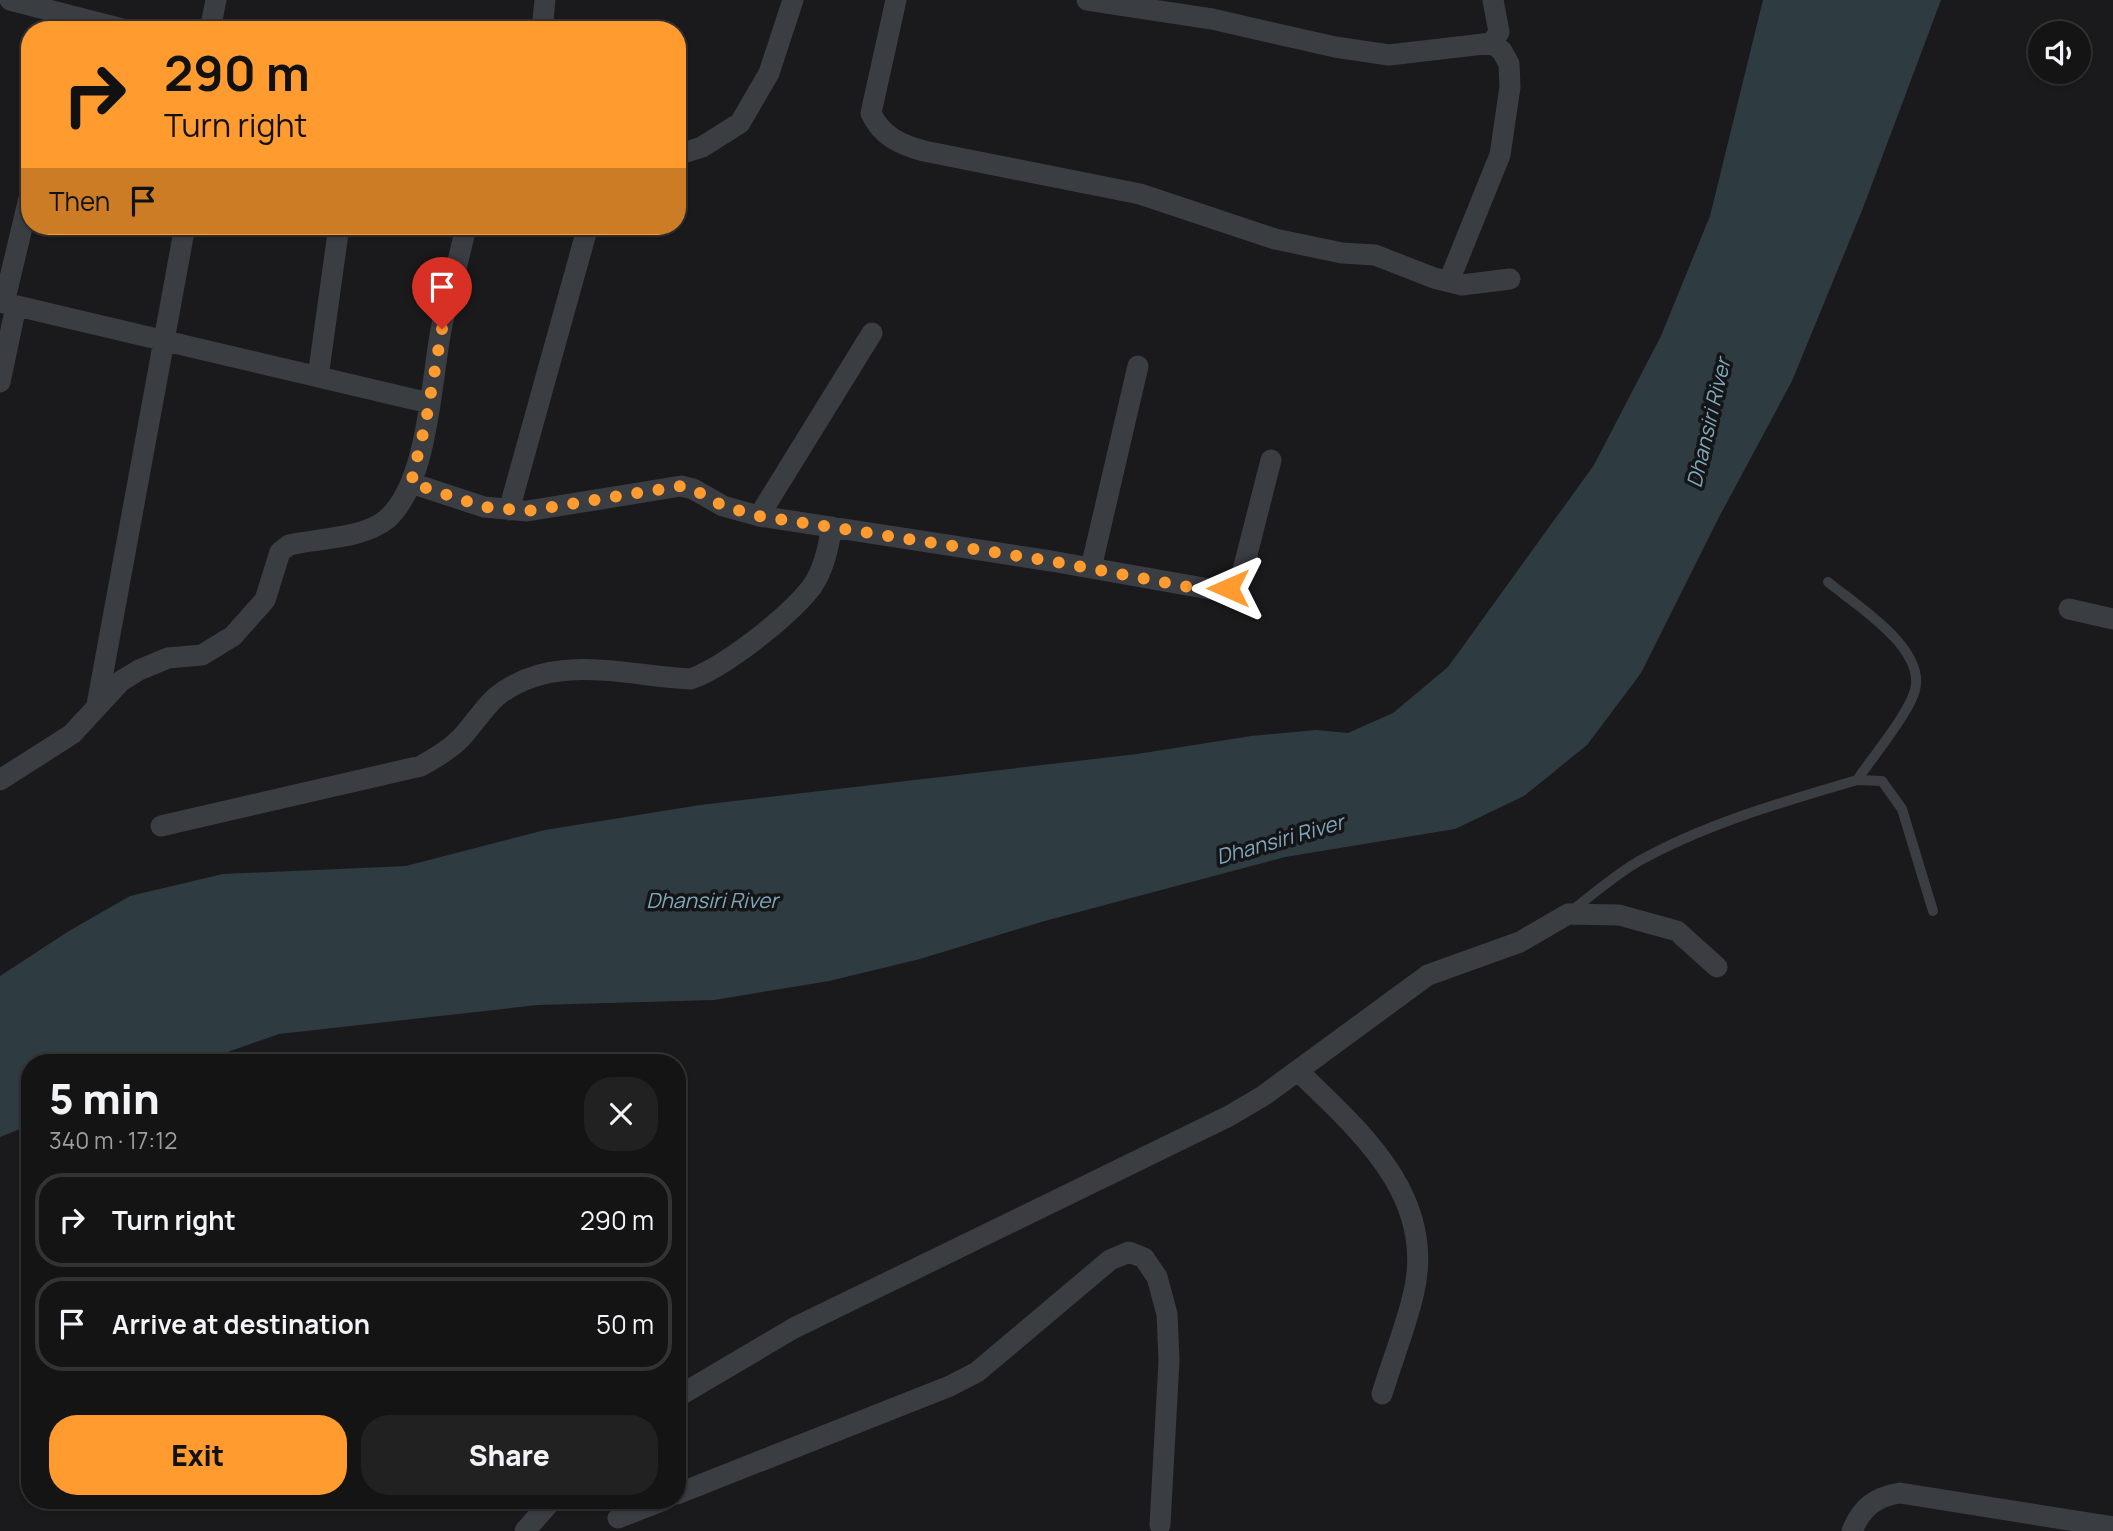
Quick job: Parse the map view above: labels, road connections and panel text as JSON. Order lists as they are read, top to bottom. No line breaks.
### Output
{"water":["Dhansiri River"],"page":{"turn":["290 m","Turn right"],"then":"Then","heading":["5 min","340 m · 17:12"],"list":[{"name":"Turn right","value":"290 m"},{"name":"Arrive at destination","value":"50 m"}],"buttons":["Exit","Share"]}}
